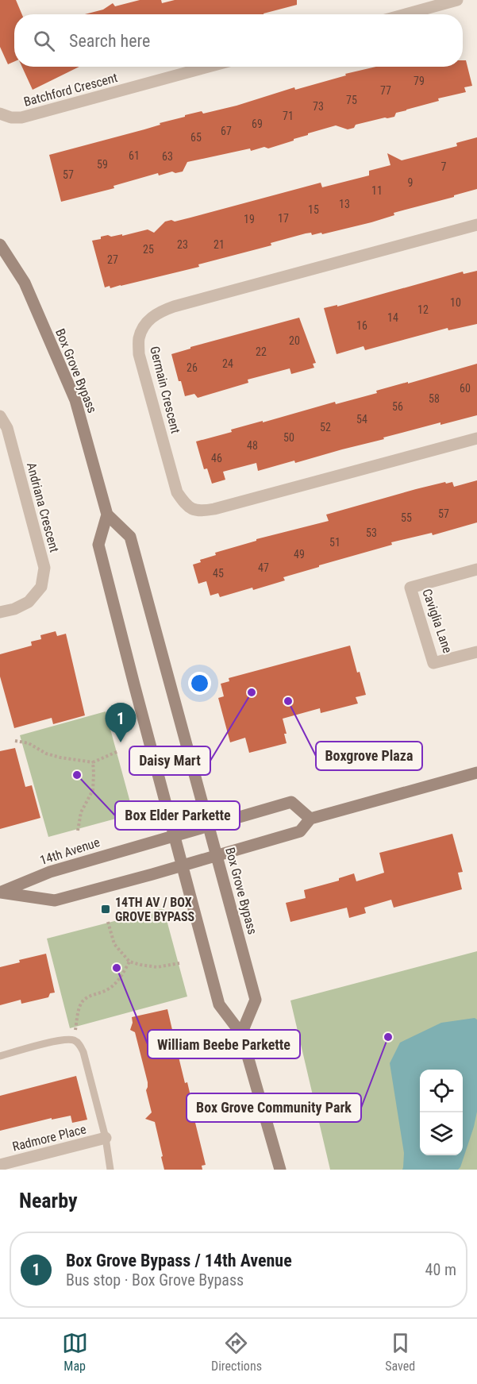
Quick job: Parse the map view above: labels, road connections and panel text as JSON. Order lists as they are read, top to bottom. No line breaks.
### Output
{"streets":{"main road":["Box Grove Bypass","14th Avenue"],"street":["Batchford Crescent","Germain Crescent","Andriana Crescent","Caviglia Lane","Radmore Place"]},"crossings":[["Box Grove Bypass","14th Avenue"]],"places":{"other":["Daisy Mart","Boxgrove Plaza","Box Elder Parkette","William Beebe Parkette","Box Grove Community Park"],"transit":["14TH AV / BOX GROVE BYPASS"]},"house_numbers":["79","77","75","73","71","69","67","65","61","63","59","7","57","9","11","13","15","17","19","23","21","25","27","10","12","14","16","20","22","24","26","60","58","56","54","52","50","48","46","57","55","53","51","49","47","45"],"page":{"search":"Search here","pins":"1","heading":"Nearby","list":[{"mark":"1","name":"Box Grove Bypass / 14th Avenue","note":"Bus stop · Box Grove Bypass","value":"40 m"}],"nav":["Map","Directions","Saved"]}}
